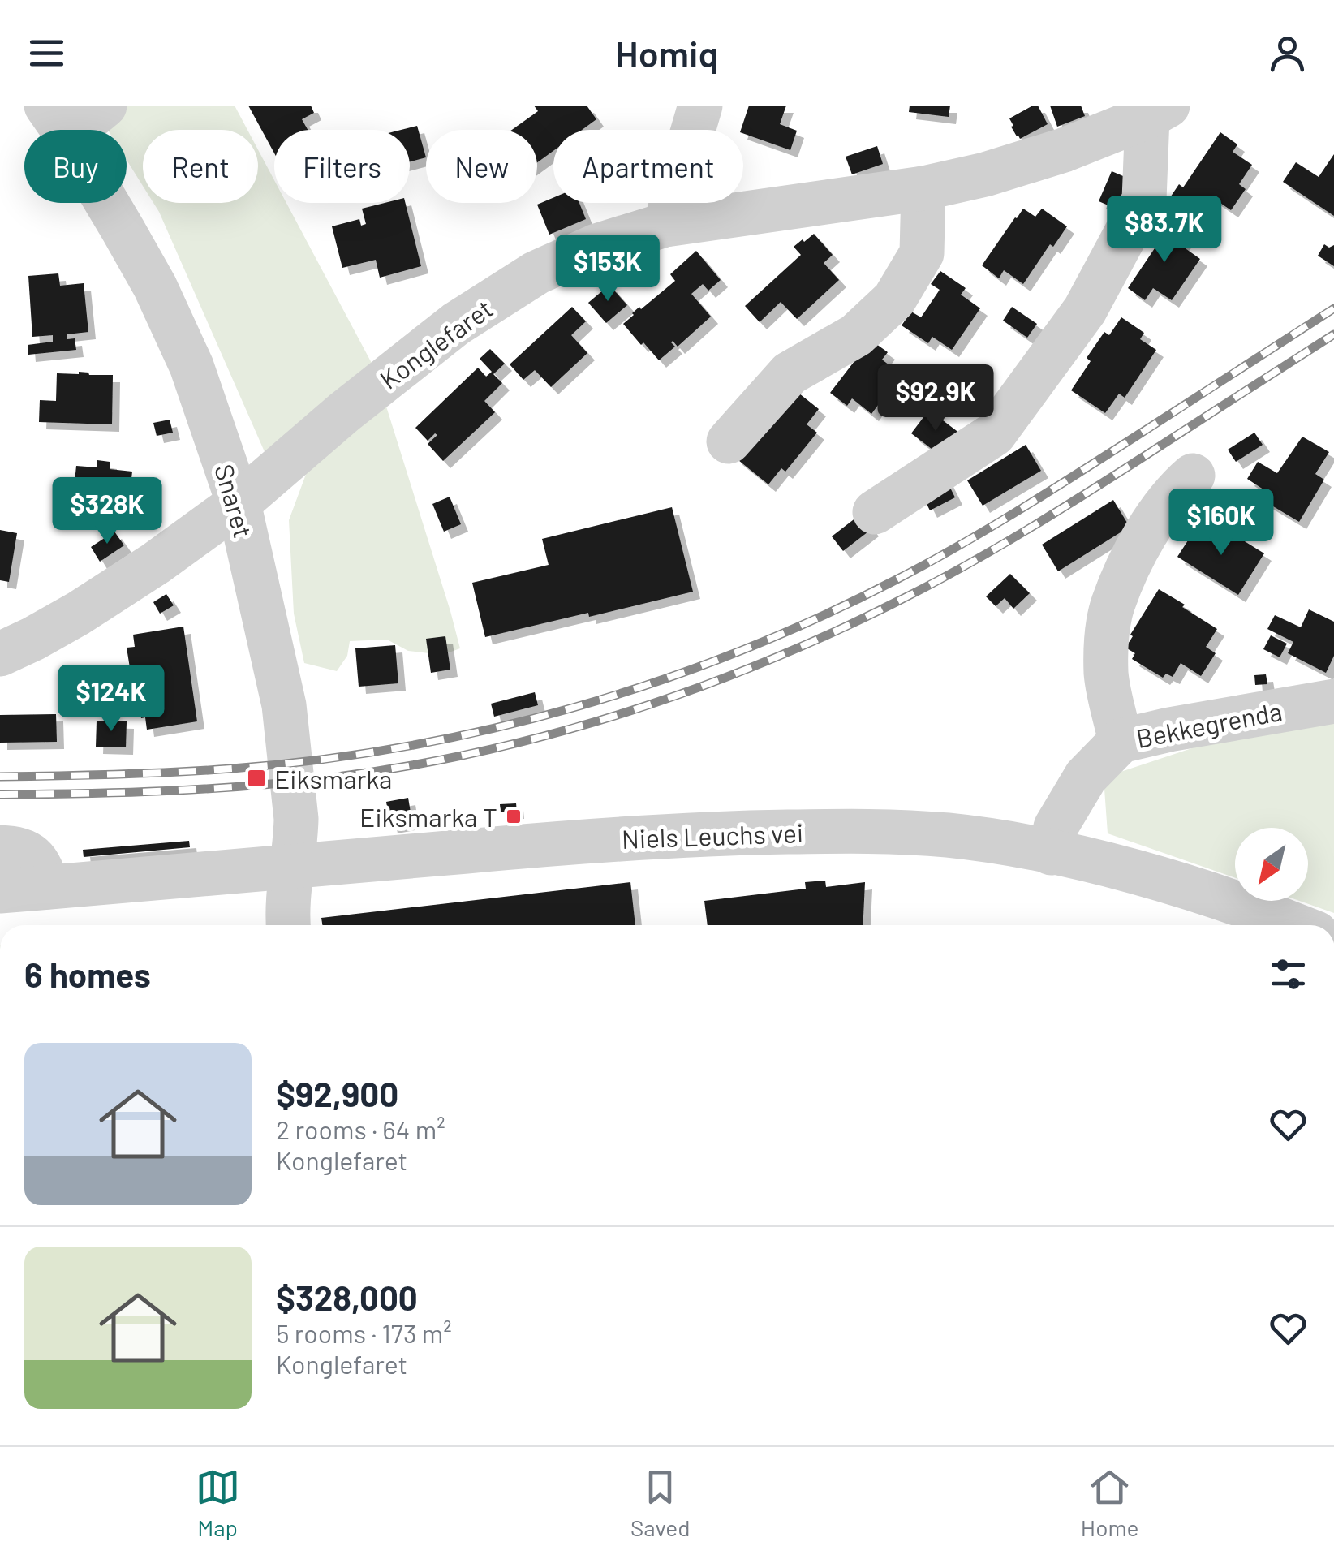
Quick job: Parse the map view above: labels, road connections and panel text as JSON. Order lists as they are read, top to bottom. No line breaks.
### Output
{"streets":{"street":["Konglefaret","Snaret","Bekkegrenda","Niels Leuchs vei"]},"crossings":[["Konglefaret","Snaret"],["Snaret","Niels Leuchs vei"],["Bekkegrenda","Niels Leuchs vei"]],"places":{"transit":["Eiksmarka","Eiksmarka T"]},"north":"bottom left","page":{"header":"Homiq","chip":["Buy","Rent","Filters","New","Apartment"],"price":["$83.7K","$153K","$92.9K","$328K","$160K","$124K"],"heading":"6 homes","list":[{"name":"$92,900","note":"2 rooms · 64 m² · Konglefaret"},{"name":"$328,000","note":"5 rooms · 173 m² · Konglefaret"}],"tabs":["Map","Saved","Home"]}}
